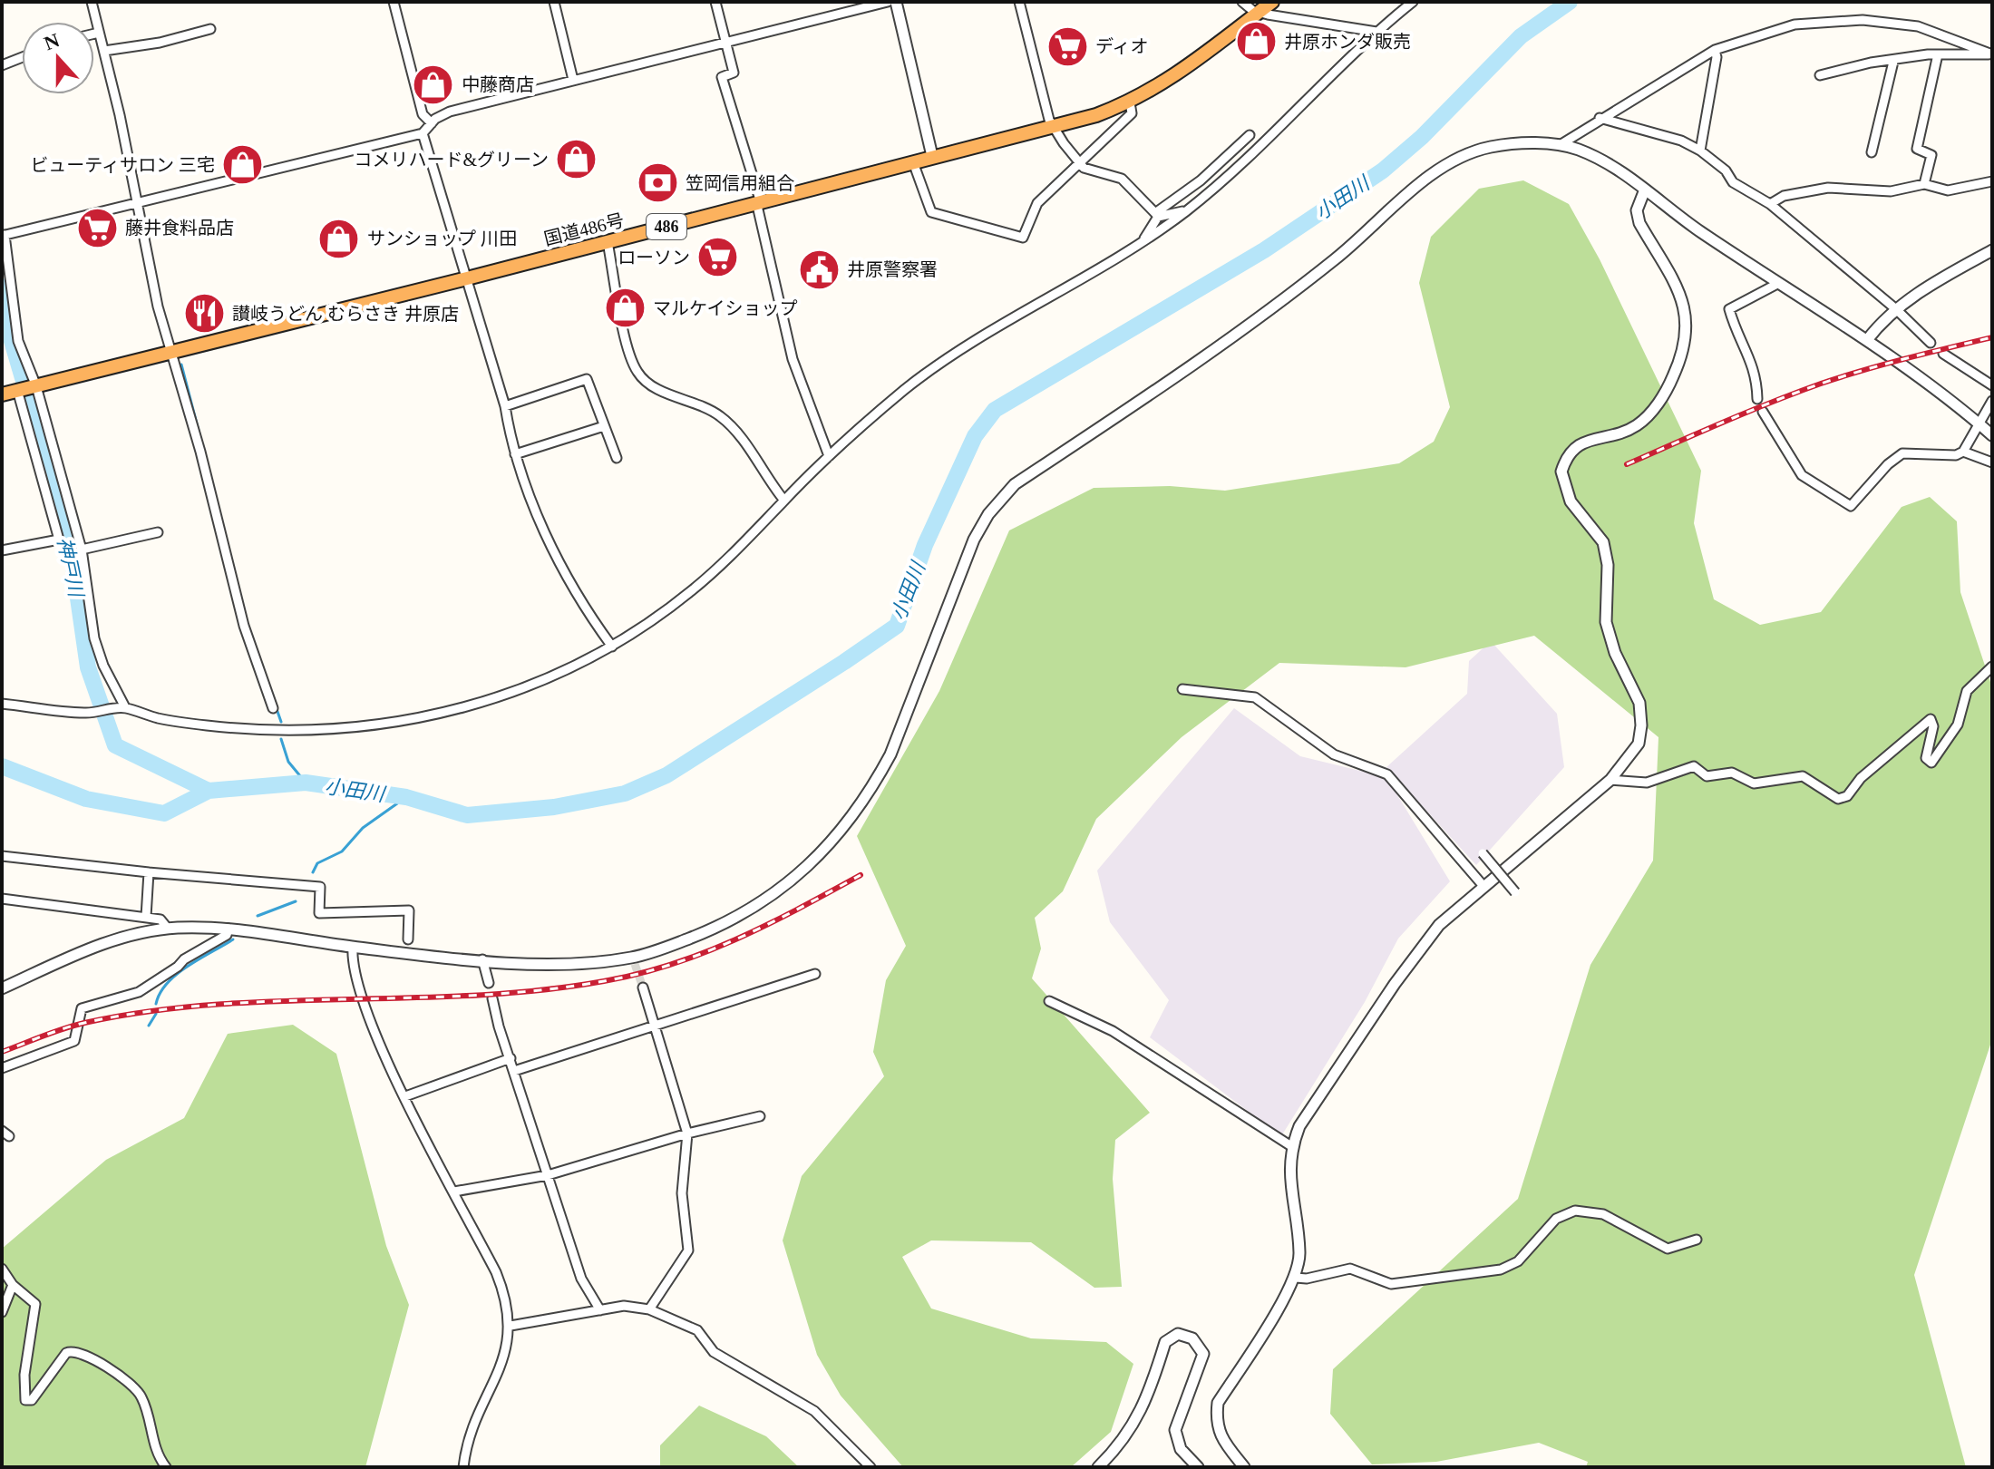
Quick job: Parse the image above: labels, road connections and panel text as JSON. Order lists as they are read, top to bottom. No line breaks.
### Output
{"streets":{"highway":["486","国道486号"]},"water":["小田川","神戸川"],"places":{"shop":["井原ホンダ販売","中藤商店","コメリハード&グリーン","ビューティサロン 三宅","サンショップ 川田","マルケイショップ"],"supermarket":["ディオ","藤井食料品店","ローソン"],"bank":["笠岡信用組合"],"public building":["井原警察署"],"restaurant":["讃岐うどん むらさき 井原店"]},"north":"top"}
